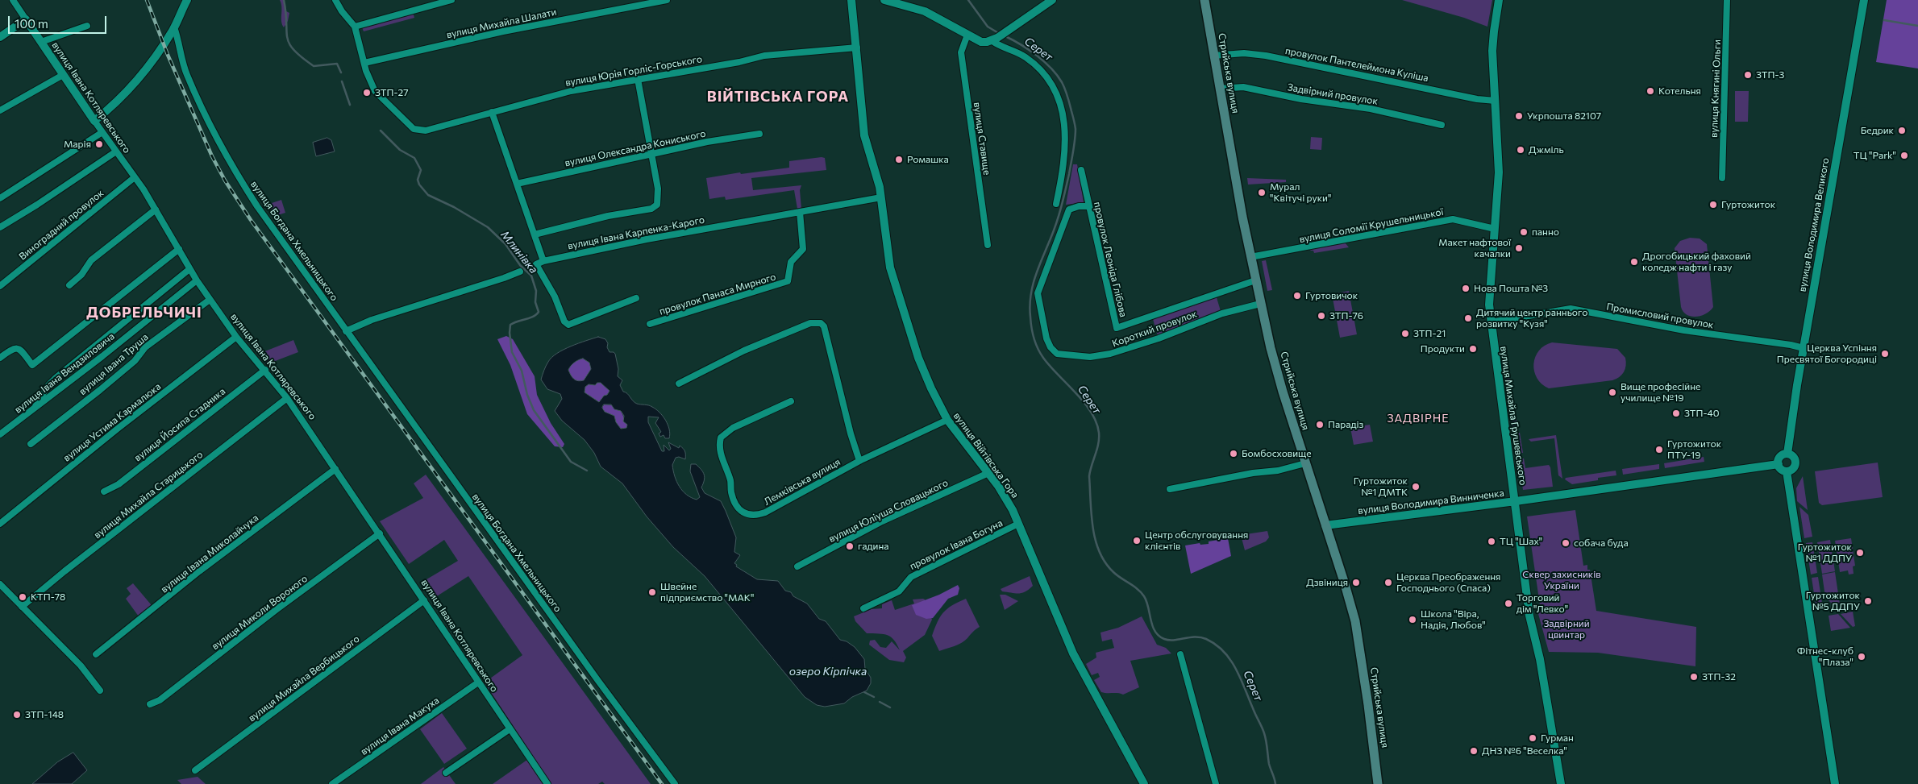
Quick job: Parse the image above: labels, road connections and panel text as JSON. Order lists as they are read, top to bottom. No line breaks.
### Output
{"streets":{"main road":["Стрийська вулиця"],"street":["вулиця Михайла Шалати","провулок Пантелеймона Куліша","вулиця Юрія Горліс-Горського","вулиця Княгині Ольги","Задвірний провулок","вулиця Івана Котляревського","вулиця Ставище","вулиця Олександра Кониського","Виноградний провулок","вулиця Володимира Великого","вулиця Соломії Крушельницької","вулиця Івана Карпенка-Карого","вулиця Богдана Хмельницького","провулок Леоніда Глібова","провулок Панаса Мирного","Промисловий провулок","Короткий провулок","вулиця Івана Труша","вулиця Івана Вендзиловича","вулиця Михайла Грушевського","вулиця Устима Кармалюка","вулиця Йосипа Стадника","вулиця Війтівська Гора","Лемківська вулиця","вулиця Михайла Старицького","вулиця Володимира Винниченка","вулиця Юліуша Словацького","провулок Івана Богуна","вулиця Івана Миколайчука","вулиця Миколи Вороного","вулиця Михайла Вербицького","вулиця Івана Макуха"]},"crossings":[["вулиця Михайла Шалати","вулиця Юрія Горліс-Горського"],["провулок Пантелеймона Куліша","Стрийська вулиця"],["провулок Пантелеймона Куліша","вулиця Михайла Грушевського"],["вулиця Юрія Горліс-Горського","вулиця Війтівська Гора"],["Стрийська вулиця","Задвірний провулок"],["Стрийська вулиця","вулиця Соломії Крушельницької"],["Стрийська вулиця","провулок Леоніда Глібова"],["Стрийська вулиця","Короткий провулок"],["Стрийська вулиця","вулиця Володимира Винниченка"],["вулиця Івана Котляревського","Виноградний провулок"],["вулиця Івана Котляревського","вулиця Івана Труша"],["вулиця Івана Котляревського","вулиця Івана Вендзиловича"],["вулиця Івана Котляревського","вулиця Устима Кармалюка"],["вулиця Івана Котляревського","вулиця Йосипа Стадника"],["вулиця Івана Котляревського","вулиця Михайла Старицького"],["вулиця Івана Котляревського","вулиця Івана Миколайчука"],["вулиця Івана Котляревського","вулиця Миколи Вороного"],["вулиця Івана Котляревського","вулиця Михайла Вербицького"],["вулиця Івана Котляревського","вулиця Івана Макуха"],["вулиця Володимира Великого","Промисловий провулок"],["вулиця Володимира Великого","вулиця Володимира Винниченка"],["вулиця Соломії Крушельницької","вулиця Михайла Грушевського"],["вулиця Івана Карпенка-Карого","провулок Панаса Мирного"],["вулиця Івана Карпенка-Карого","вулиця Війтівська Гора"],["провулок Леоніда Глібова","Короткий провулок"],["Промисловий провулок","вулиця Михайла Грушевського"],["вулиця Михайла Грушевського","вулиця Володимира Винниченка"],["вулиця Війтівська Гора","Лемківська вулиця"],["вулиця Війтівська Гора","вулиця Юліуша Словацького"],["вулиця Війтівська Гора","провулок Івана Богуна"]],"districts":["ВІЙТІВСЬКА ГОРА","ДОБРЕЛЬЧИЧІ","ЗАДВІРНЕ"],"water":["Серет","Млинівка","озеро Кірпічка"],"parks":["Сквер захисників України","Задвірний цвинтар"],"places":["ЗТП-3","Котельня","ЗТП-27","Укрпошта 82107","Бедрик","Марія","Джміль","ТЦ \"Park\"","Ромашка","Мурал \"Квітучі руки\"","Гуртожиток","панно","Макет нафтової качалки","Дрогобицький фаховий коледж нафти і газу","Нова Пошта №3","Гуртовичок","ЗТП-76","Дитячий центр раннього розвитку \"Кузя\"","ЗТП-21","Продукти","Церква Успіння Пресвятої Богородиці","Вище професійне училище №19","ЗТП-40","Парадіз","Гуртожиток ПТУ-19","Бомбосховище","Гуртожиток №1 ДМТК","Центр обслуговування клієнтів","ТЦ \"Шах\"","собача буда","гадина","Гуртожиток №1 ДДПУ","Дзвіниця","Церква Преображення Господнього (Спаса)","Швейне підприємство \"МАК\"","КТП-78","Гуртожиток №5 ДДПУ","Торговий дім \"Левко\"","Школа \"Віра, Надія, Любов\"","Фітнес-клуб \"Плаза\"","ЗТП-32","ЗТП-148","Гурман","ДНЗ №6 \"Веселка\""],"scale_bar":"100 m"}
